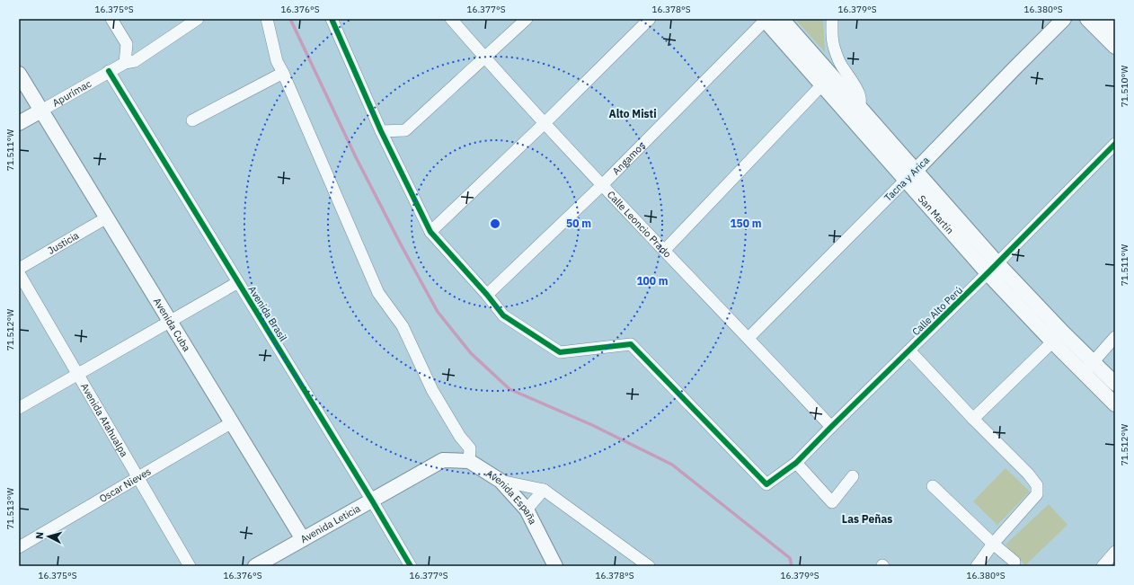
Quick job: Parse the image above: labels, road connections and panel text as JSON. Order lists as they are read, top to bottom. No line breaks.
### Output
{"streets":{"street":["Apurímac","Angamos","Tacna y Arica","San Martín","Calle Leoncio Prado","Justicia","Calle Alto Perú","Avenida Brasil","Avenida Cuba","Avenida Atahualpa","Oscar Nieves","Avenida España","Avenida Leticia"]},"crossings":[["Apurímac","Avenida Brasil"],["Apurímac","Avenida Cuba"],["Angamos","San Martín"],["Angamos","Calle Leoncio Prado"],["Angamos","Calle Alto Perú"],["Tacna y Arica","San Martín"],["Tacna y Arica","Calle Leoncio Prado"],["San Martín","Calle Alto Perú"],["Calle Leoncio Prado","Calle Alto Perú"],["Justicia","Avenida Cuba"],["Avenida Brasil","Avenida Leticia"],["Avenida Cuba","Oscar Nieves"],["Avenida Cuba","Avenida Leticia"],["Avenida Atahualpa","Oscar Nieves"],["Avenida España","Avenida Leticia"]],"districts":["Alto Misti","Las Peñas"],"north":"left","coordinates":["16.375°S","16.376°S","16.377°S","16.378°S","16.379°S","16.380°S","71.510°W","71.511°W","71.512°W","71.513°W"],"rings":["50 m","150 m","100 m"]}
